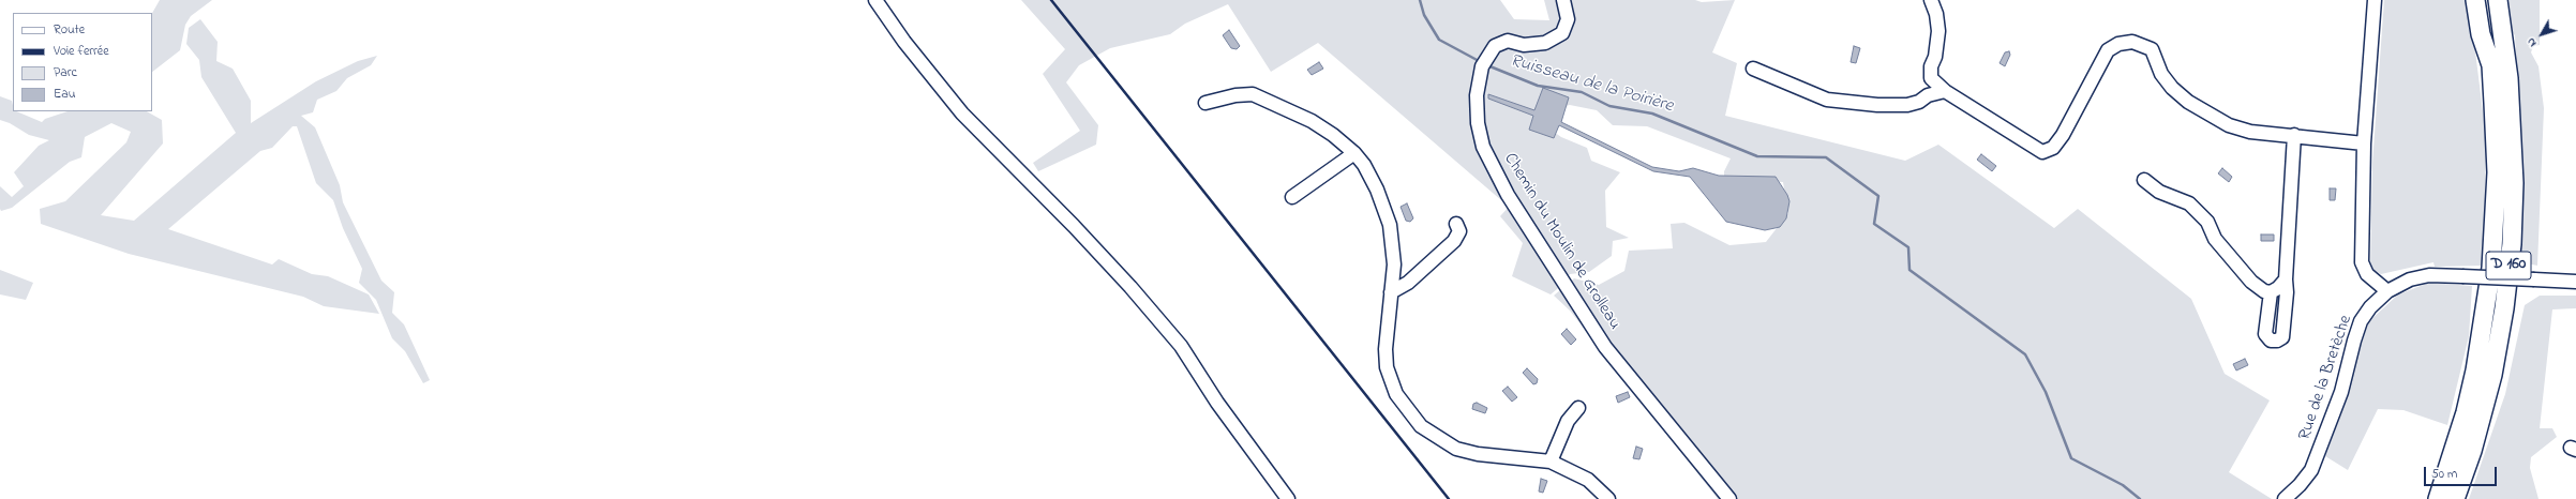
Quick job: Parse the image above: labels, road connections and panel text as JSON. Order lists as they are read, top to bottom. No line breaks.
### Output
{"streets":{"highway":["D 160"],"street":["Chemin du Moulin de Grolleau","Rue de la Bretèche"]},"water":["Ruisseau de la Poirière"],"legend":["Route","Voie ferrée","Parc","Eau"],"scale_bar":"50 m","north":"bottom left"}
